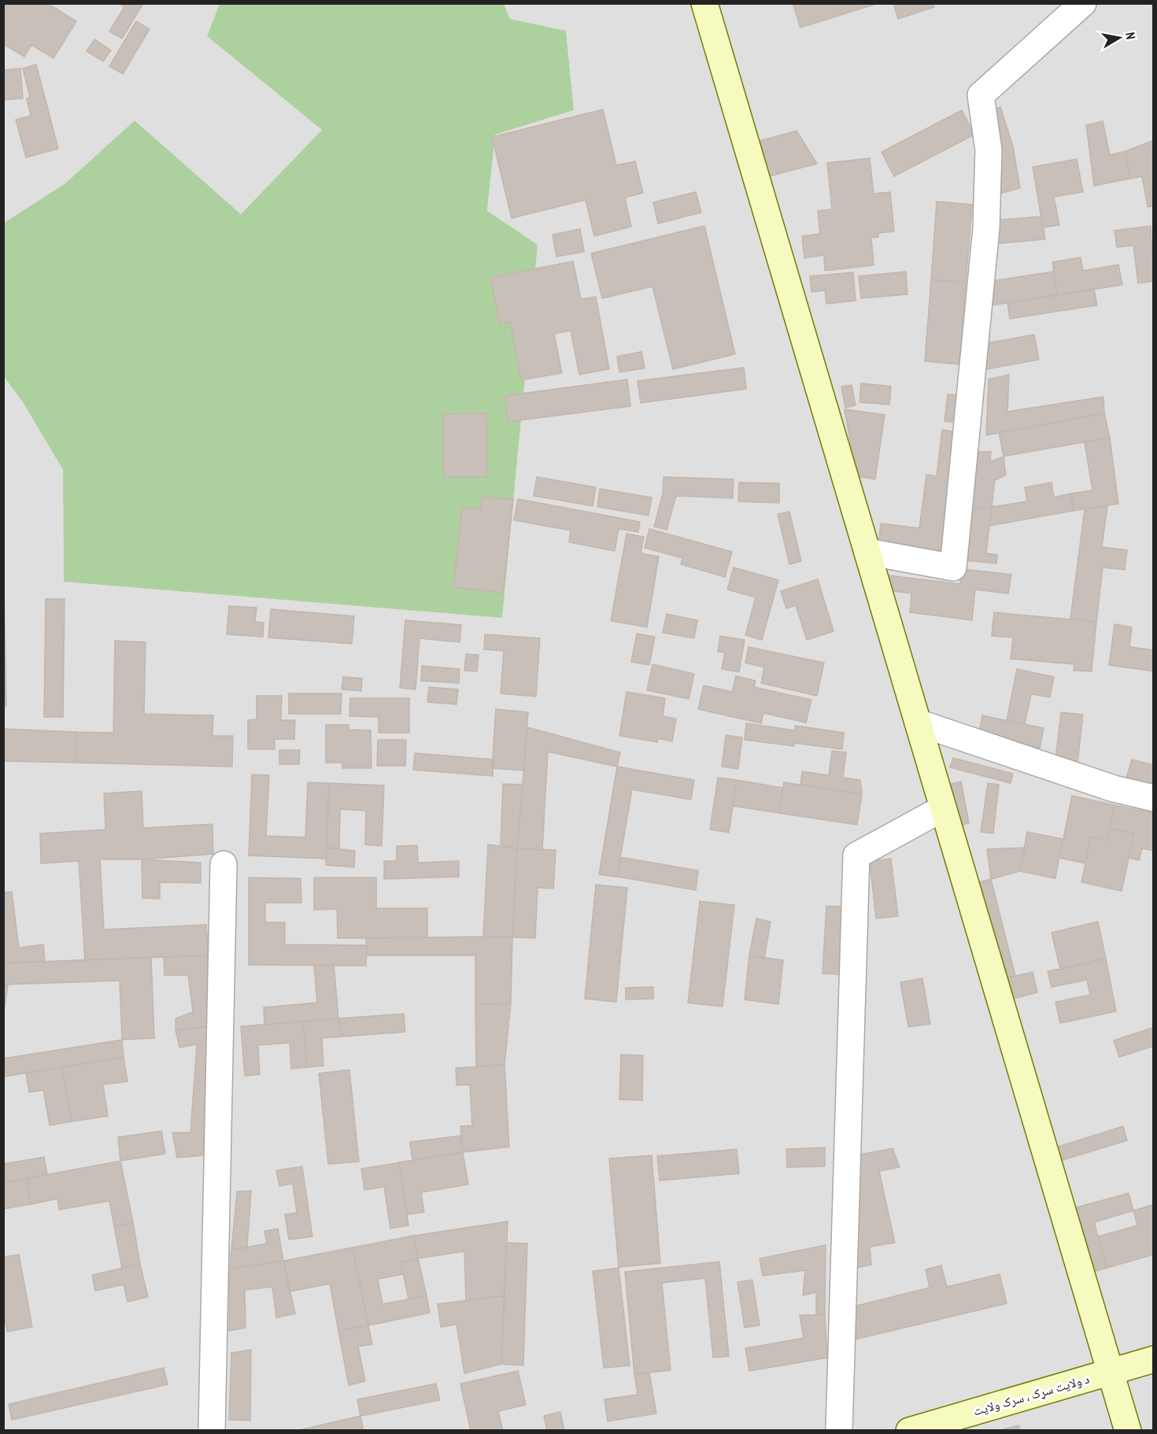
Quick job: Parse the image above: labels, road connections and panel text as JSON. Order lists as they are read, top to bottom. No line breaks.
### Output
{"streets":{"street":["د ولایت سړک ، سرک ولایت"]},"north":"right"}
